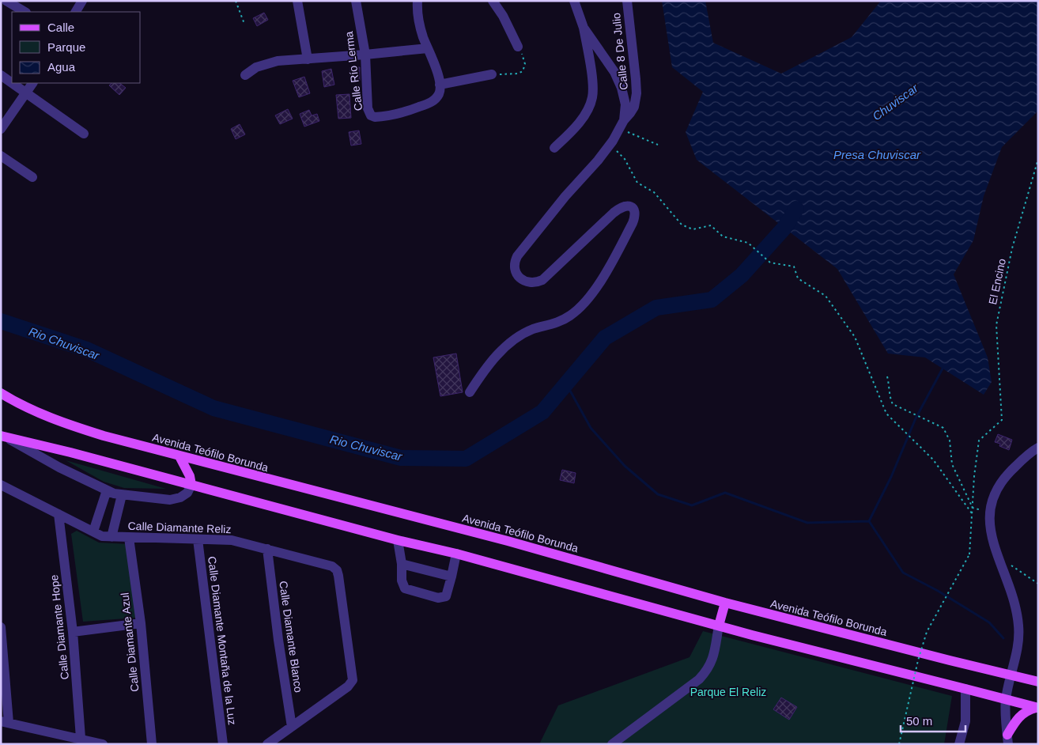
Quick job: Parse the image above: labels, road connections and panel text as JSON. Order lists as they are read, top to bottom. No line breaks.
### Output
{"streets":{"main road":["Avenida Teófilo Borunda"],"street":["Calle 8 De Julio","Calle Río Lerma","Calle Diamante Reliz","Calle Diamante Hope","Calle Diamante Blanco","Calle Diamante Montaña de la Luz","Calle Diamante Azul"],"path":["El Encino"]},"crossings":[["Calle Diamante Reliz","Calle Diamante Hope"],["Calle Diamante Reliz","Calle Diamante Blanco"],["Calle Diamante Reliz","Calle Diamante Montaña de la Luz"],["Calle Diamante Reliz","Calle Diamante Azul"]],"water":["Chuviscar","Presa Chuviscar","Rio Chuviscar"],"parks":["Parque El Reliz"],"legend":["Calle","Parque","Agua"],"scale_bar":"50 m"}
